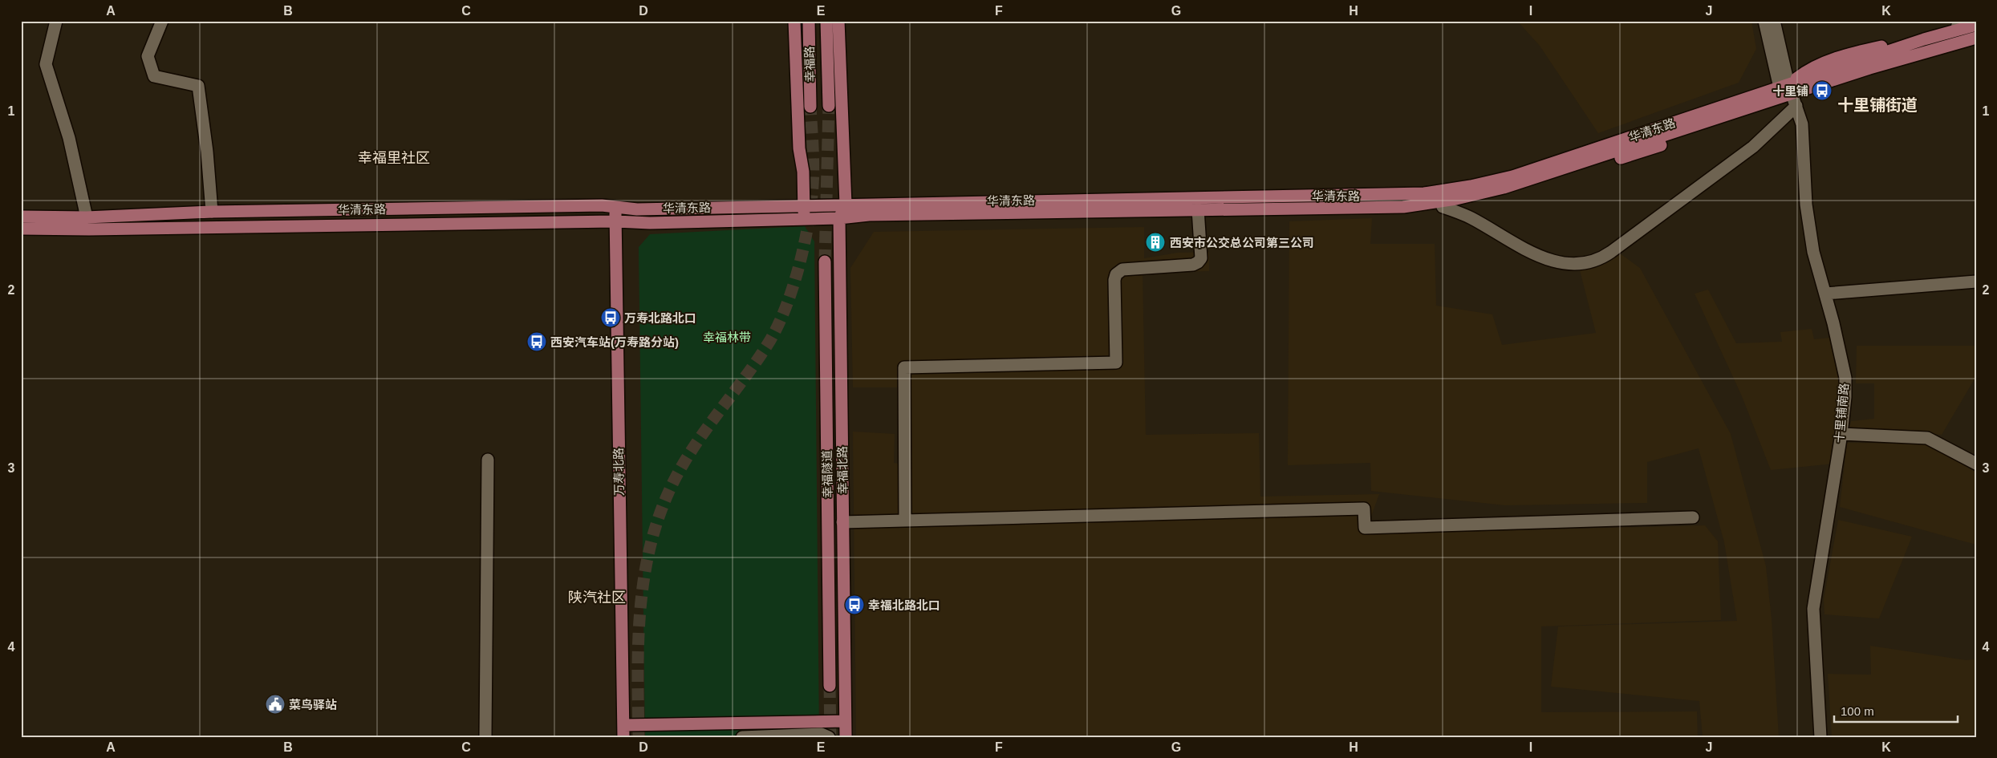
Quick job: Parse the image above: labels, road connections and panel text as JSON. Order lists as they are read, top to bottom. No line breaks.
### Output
{"streets":{"main road":["幸福路","华清东路","幸福北路","万寿北路","幸福隧道"],"street":["十里铺南路"]},"crossings":[["华清东路","十里铺南路"],["华清东路","幸福北路"],["华清东路","万寿北路"]],"districts":["十里铺街道","幸福里社区","陕汽社区"],"parks":["幸福林带"],"places":{"bus stop":["十里铺","万寿北路北口","西安汽车站(万寿路分站)","幸福北路北口"],"building":["西安市公交总公司第三公司"],"public building":["菜鸟驿站"]},"scale_bar":"100 m","grid":{"columns":["A","B","C","D","E","F","G","H","I","J","K"],"rows":["1","2","3","4"]}}
